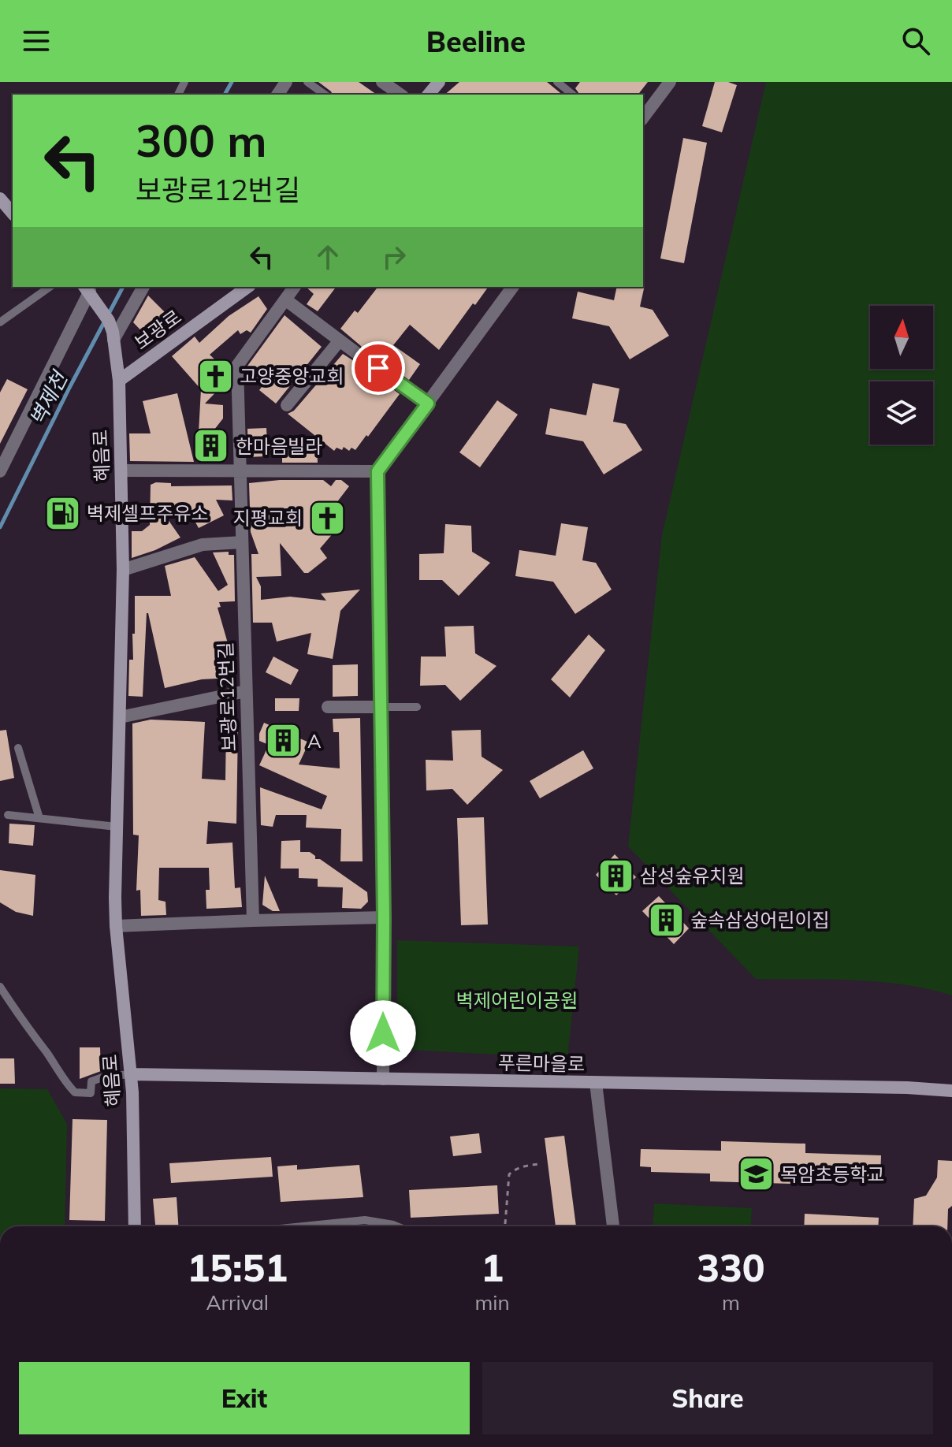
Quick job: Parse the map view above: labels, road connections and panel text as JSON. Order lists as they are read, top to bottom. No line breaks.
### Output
{"streets":{"main road":["보광로","혜음로","푸른마을로"],"street":["보광로12번길"]},"crossings":[["보광로","혜음로"],["혜음로","푸른마을로"]],"water":["벽제천"],"parks":["벽제어린이공원"],"places":{"church":["고양중앙교회","지평교회"],"building":["한마음빌라","A","삼성숲유치원","숲속삼성어린이집"],"fuel station":["벽제셀프주유소"],"school or university":["목암초등학교"]},"north":"top","page":{"header":"Beeline","turn":["300 m","보광로12번길"],"eta":["15:51","Arrival","1","min","330","m"],"buttons":["Exit","Share"]}}
